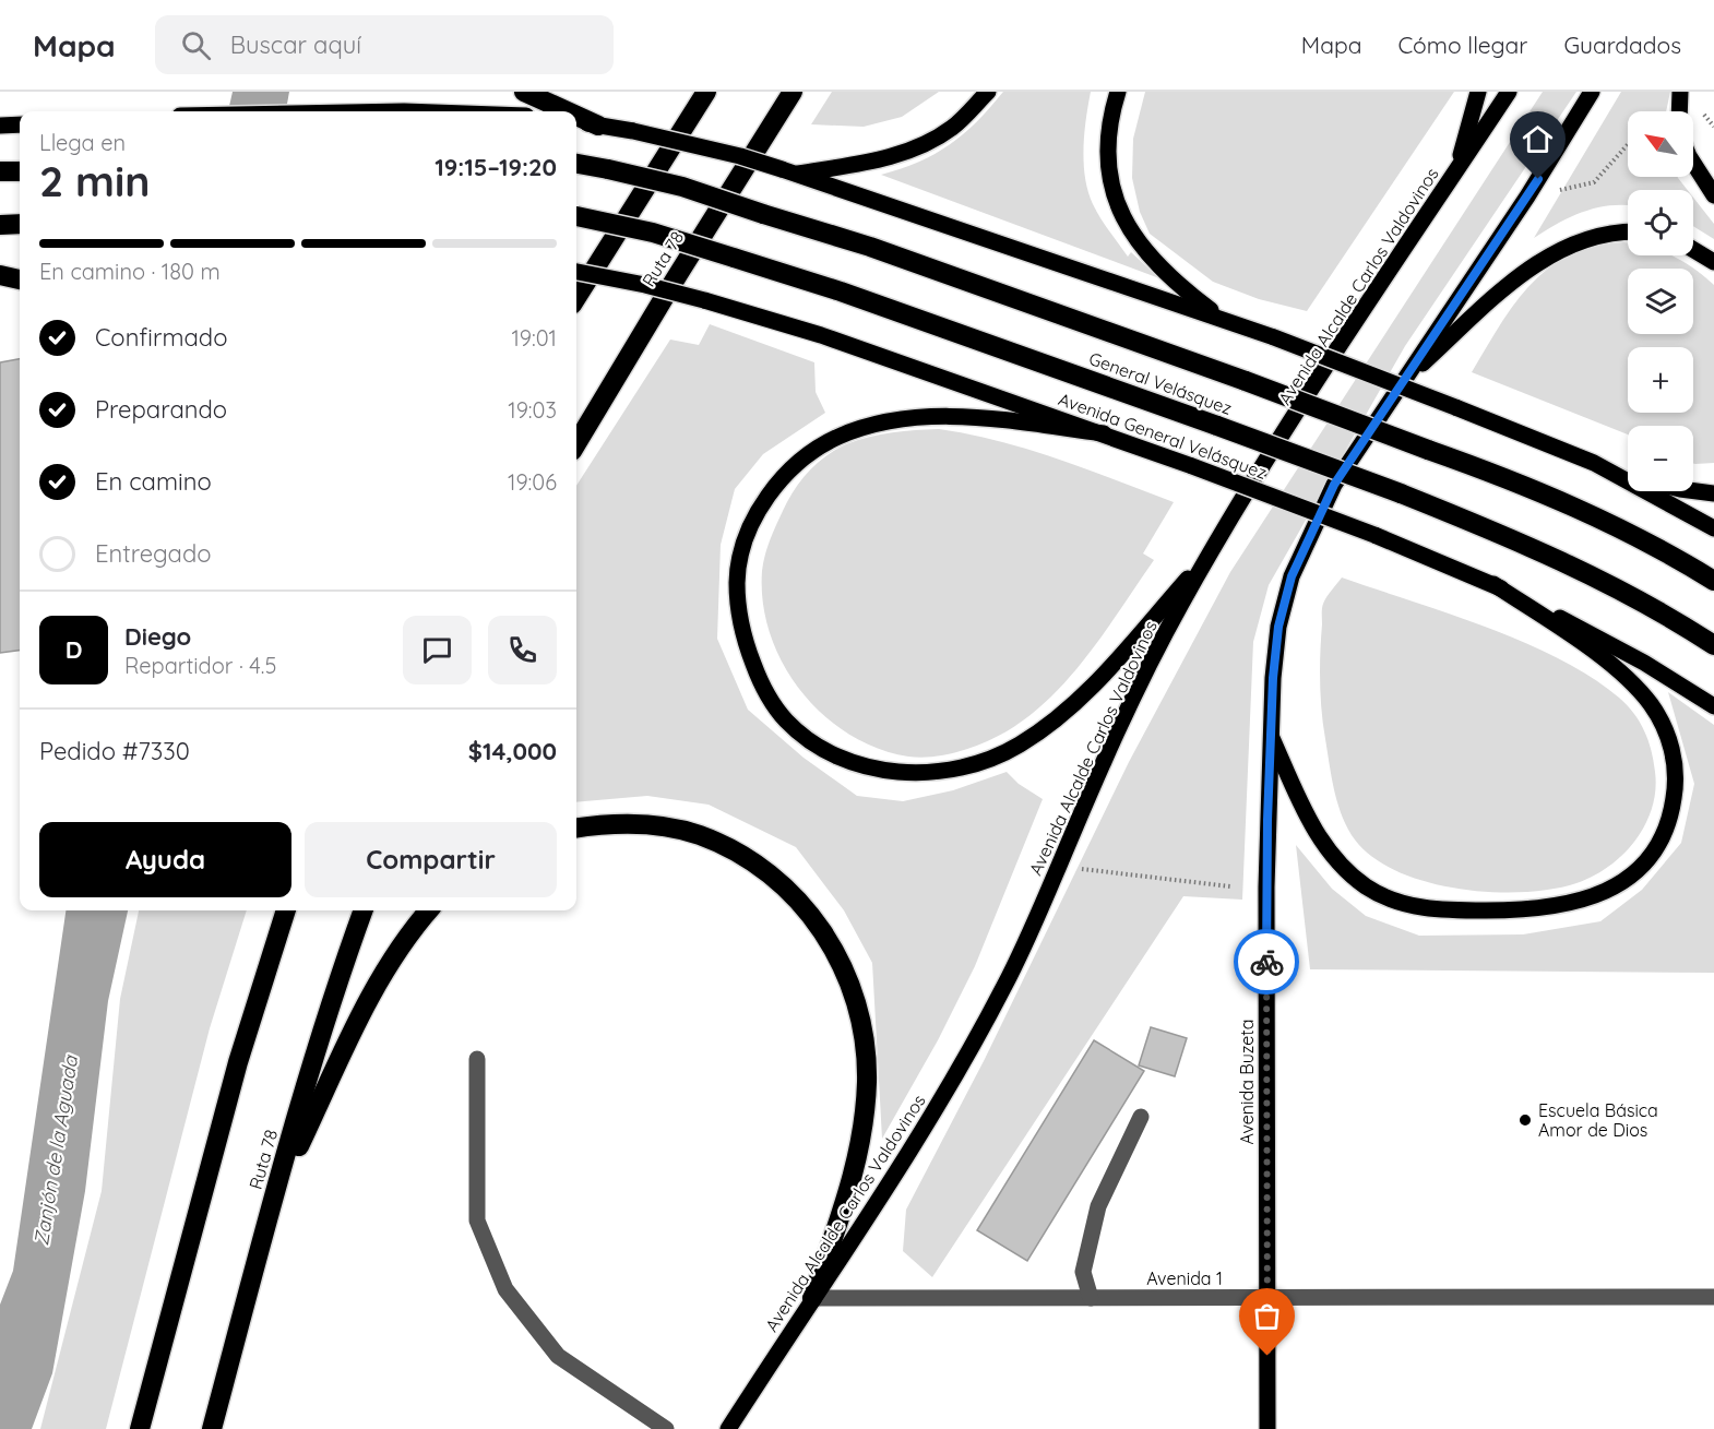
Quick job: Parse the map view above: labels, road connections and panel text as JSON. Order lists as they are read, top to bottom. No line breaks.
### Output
{"streets":{"highway":["Ruta 78","General Velásquez"],"main road":["Avenida Alcalde Carlos Valdovinos","Avenida General Velásquez","Avenida Buzeta"],"street":["Avenida 1"]},"crossings":[["Avenida Alcalde Carlos Valdovinos","Avenida 1"],["Avenida Buzeta","Avenida 1"]],"water":["Zanjón de la Aguada"],"places":["Escuela Básica Amor de Dios"],"north":"top left","page":{"header":"Mapa","search":"Buscar aquí","nav":["Mapa","Cómo llegar","Guardados"],"map_buttons":["+","−"],"heading":["2 min","Llega en","19:15–19:20"],"panel":["Diego","Repartidor · 4.5","Pedido #7330","$14,000"],"bar":"En camino · 180 m","list":[["Confirmado","19:01"],["Preparando","19:03"],["En camino","19:06"],"Entregado"],"round":"D","buttons":["Ayuda","Compartir"]}}
